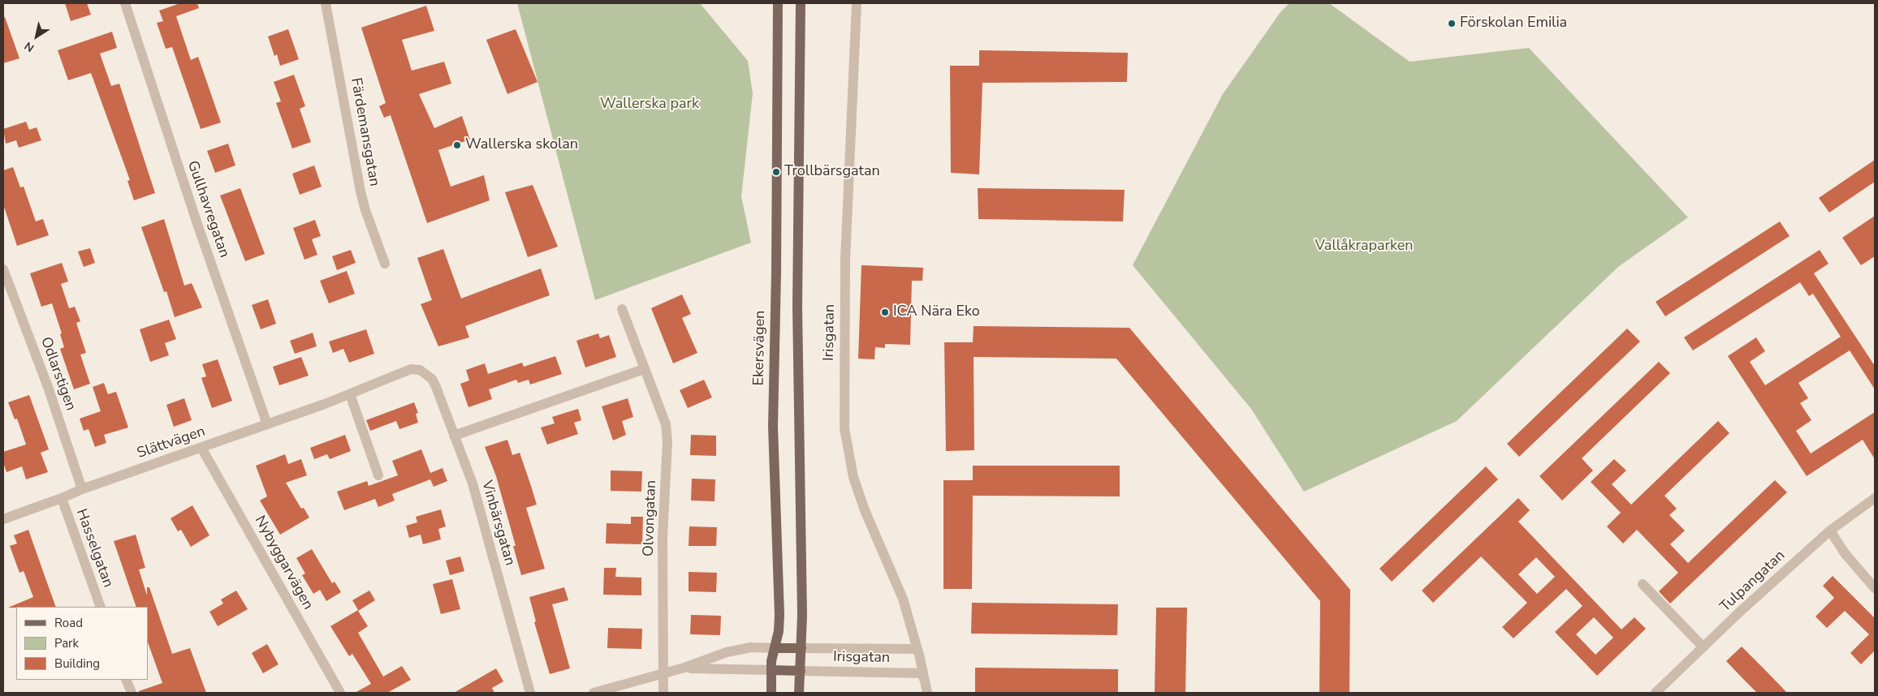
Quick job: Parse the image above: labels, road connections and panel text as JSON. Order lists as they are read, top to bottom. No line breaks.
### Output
{"streets":{"main road":["Ekersvägen"],"street":["Färdemansgatan","Gullhavregatan","Irisgatan","Odlarstigen","Slättvägen","Olvongatan","Vinbärsgatan","Hasselgatan","Nybyggarvägen","Tulpangatan"]},"crossings":[["Gullhavregatan","Slättvägen"],["Odlarstigen","Slättvägen"],["Slättvägen","Vinbärsgatan"],["Slättvägen","Hasselgatan"],["Slättvägen","Nybyggarvägen"]],"parks":["Wallerska park","Vallåkraparken"],"places":["Förskolan Emilia","Wallerska skolan","Trollbärsgatan","ICA Nära Eko"],"legend":["Road","Park","Building"],"north":"bottom left"}
